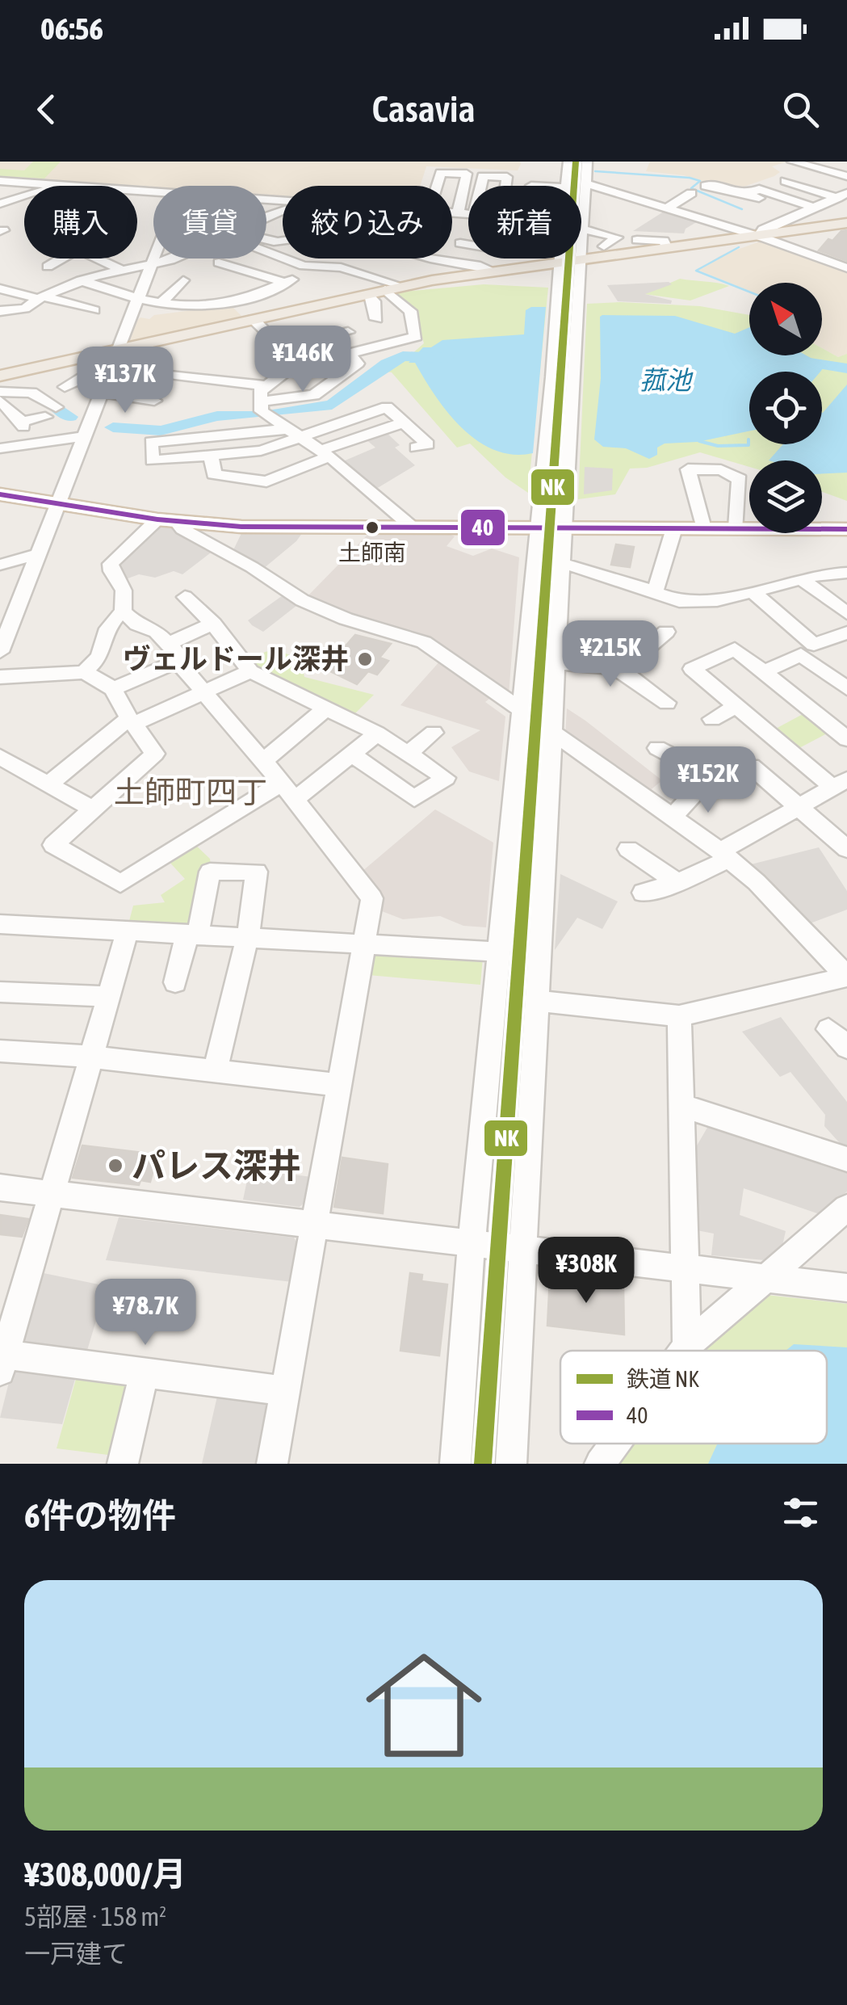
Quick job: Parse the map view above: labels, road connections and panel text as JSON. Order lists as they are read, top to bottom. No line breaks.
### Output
{"districts":["土師町四丁"],"water":["菰池"],"places":["土師南","ヴェルドール深井","パレス深井"],"lines":["rail line NK","transit line 40"],"legend":["鉄道 NK","40"],"north":"top left","page":{"status":"06:56","header":"Casavia","chip":["購入","賃貸","絞り込み","新着"],"price":["¥146K","¥137K","¥215K","¥152K","¥308K","¥78.7K"],"heading":"6件の物件","list":[{"name":"¥308,000/月","note":"5部屋 · 158 m² · 一戸建て"}]}}
